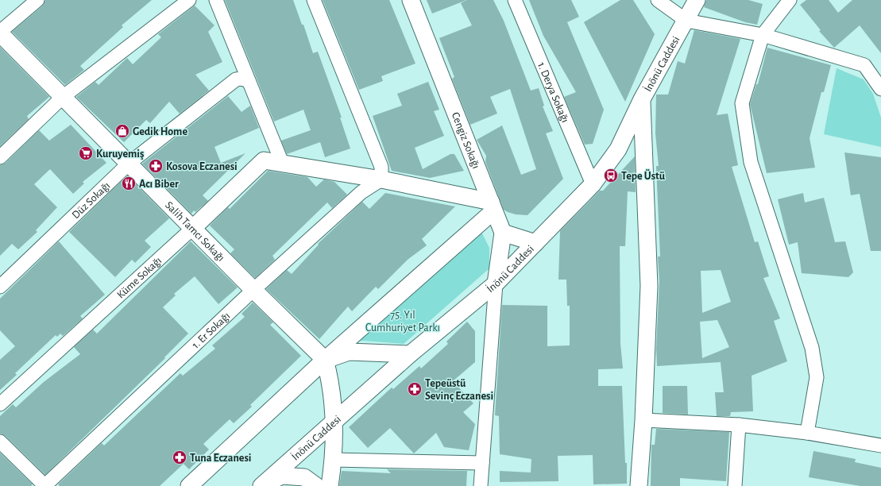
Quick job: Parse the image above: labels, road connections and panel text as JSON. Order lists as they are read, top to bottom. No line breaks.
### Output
{"streets":{"street":["İnönü Caddesi","1. Derya Sokağı","Cengiz Sokağı","Düz Sokağı","Salih Tamcı Sokağı","Küme Sokağı","1. Er Sokağı"]},"crossings":[["İnönü Caddesi","1. Derya Sokağı"],["Düz Sokağı","Salih Tamcı Sokağı"],["Salih Tamcı Sokağı","Küme Sokağı"],["Salih Tamcı Sokağı","1. Er Sokağı"]],"parks":["75. Yıl Cumhuriyet Parkı"],"places":{"shop":["Gedik Home"],"supermarket":["Kuruyemiş"],"pharmacy":["Kosova Eczanesi","Tepeüstü Sevinç Eczanesi","Tuna Eczanesi"],"bus stop":["Tepe Üstü"],"restaurant":["Acı Biber"]}}
